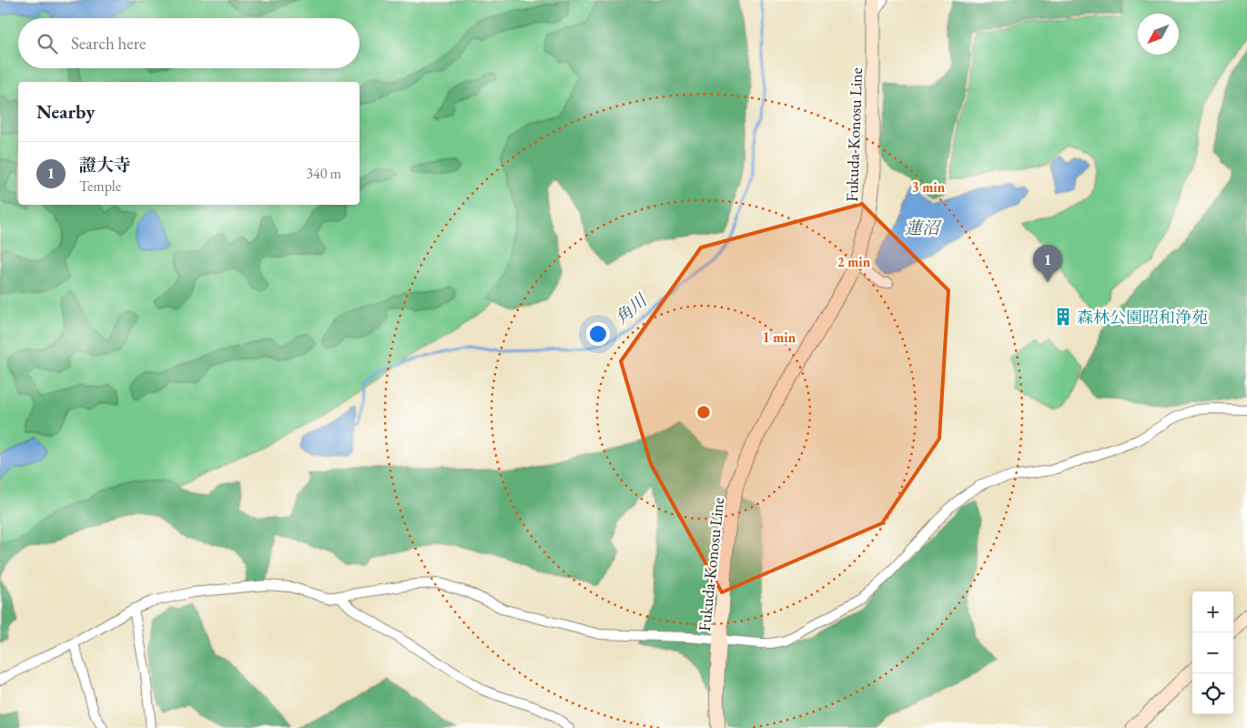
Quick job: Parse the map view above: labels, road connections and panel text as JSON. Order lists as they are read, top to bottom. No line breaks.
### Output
{"streets":{"main road":["Fukuda-Konosu Line"]},"water":["蓮沼","角川"],"places":{"building":["森林公園昭和浄苑"]},"north":"bottom left","page":{"search":"Search here","heading":"Nearby","list":[{"mark":"1","name":"證大寺","note":"Temple","value":"340 m"}],"pins":"1","map_buttons":["+","−"]},"rings":["3 min","2 min","1 min"]}
